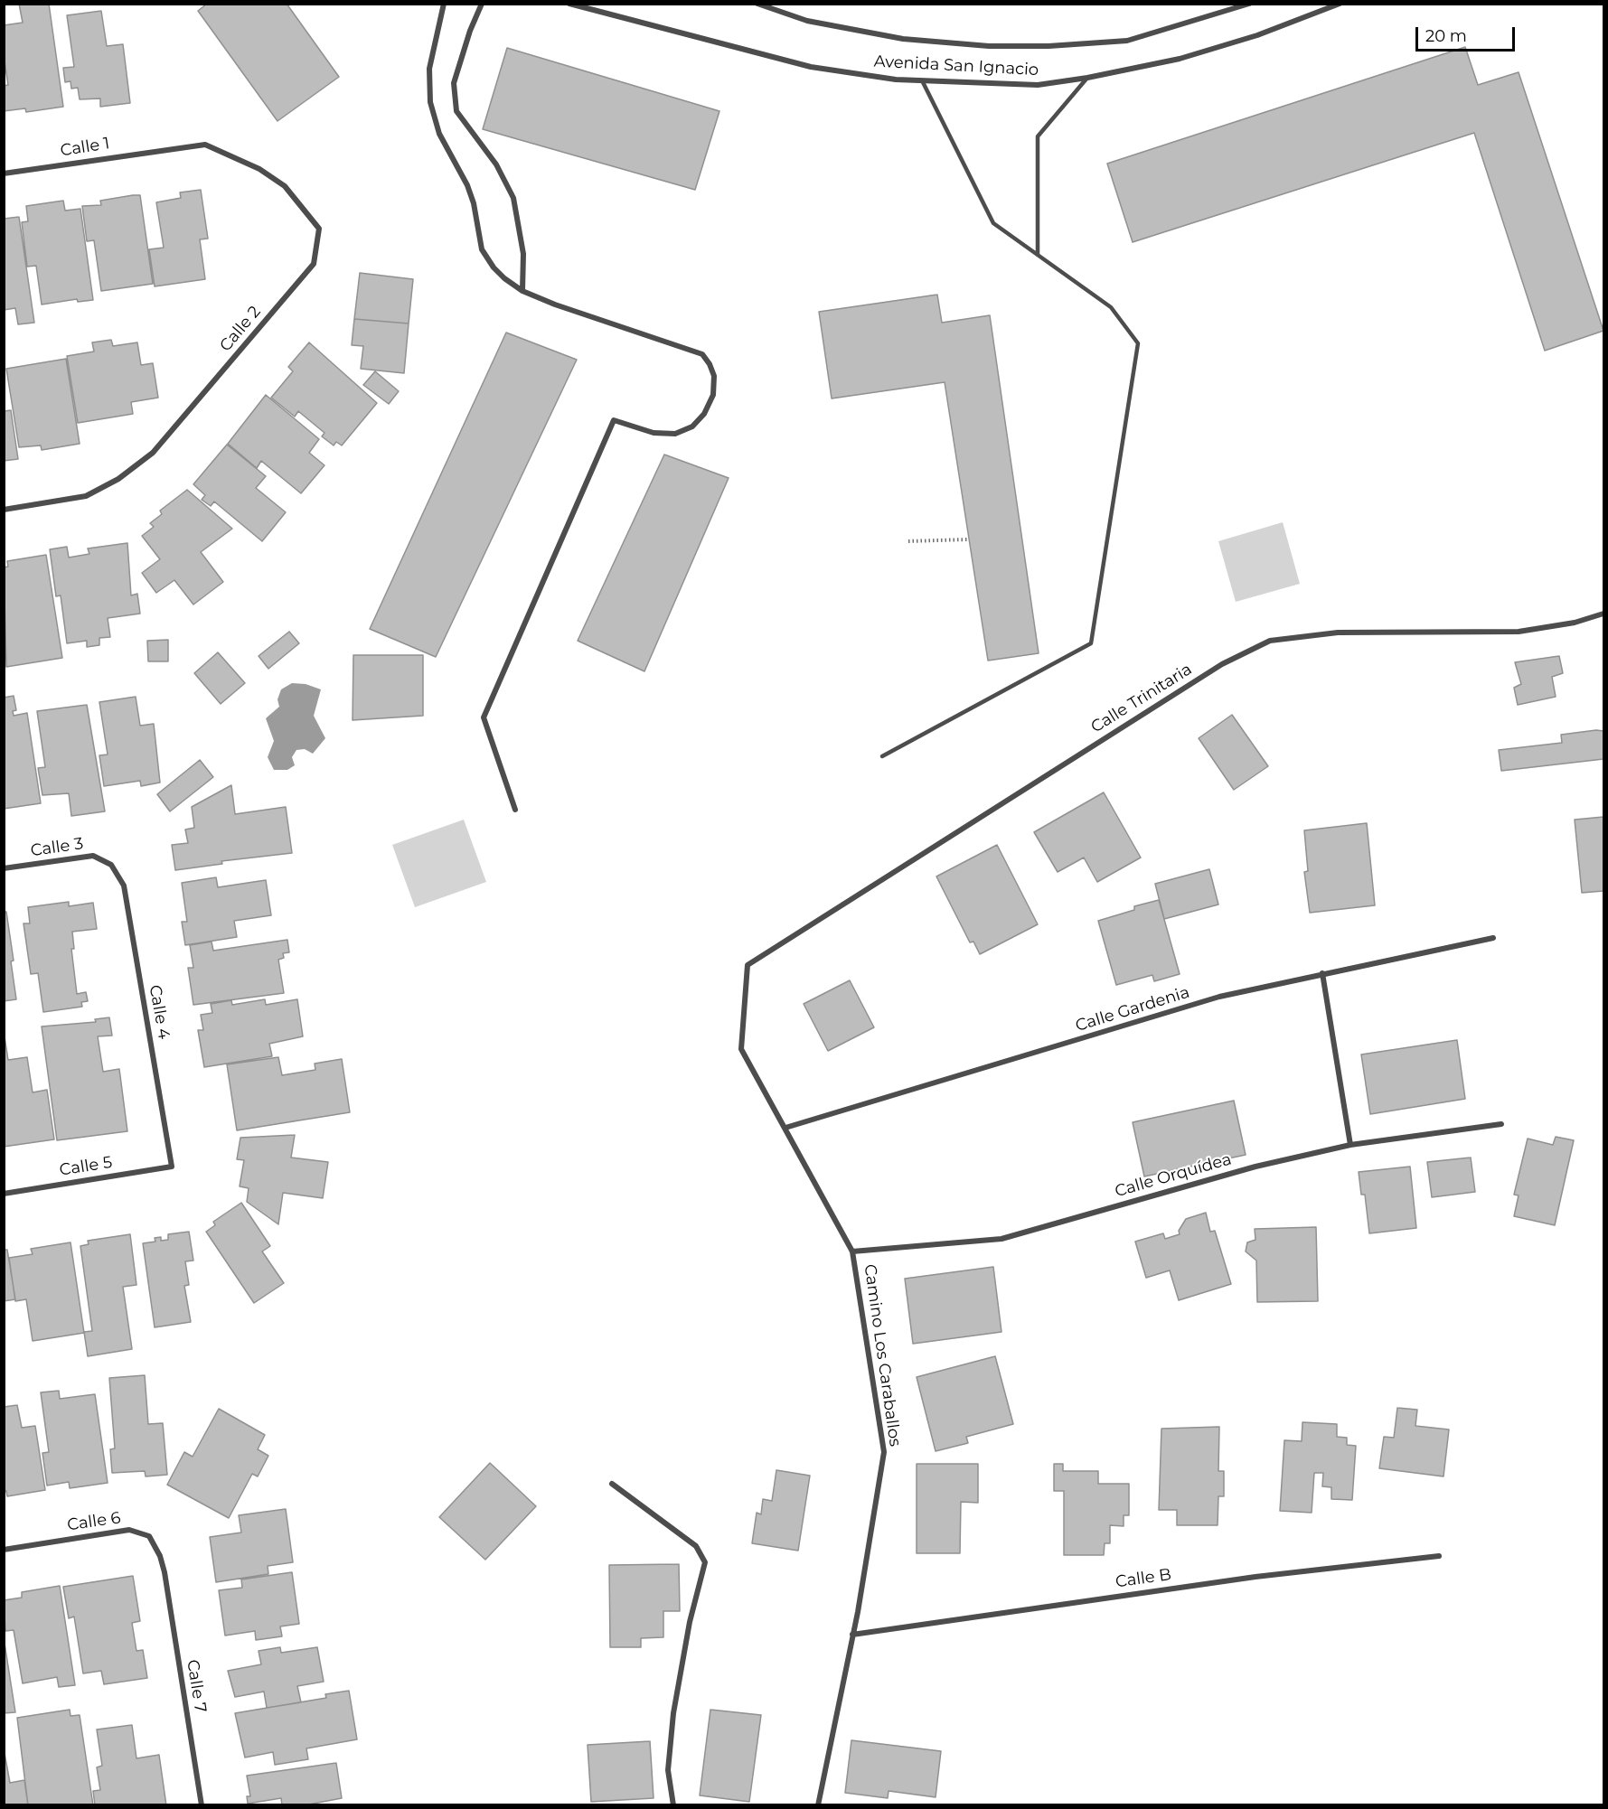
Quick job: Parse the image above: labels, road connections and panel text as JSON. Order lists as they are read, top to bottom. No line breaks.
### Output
{"streets":{"street":["Avenida San Ignacio","Calle 1","Calle 2","Calle Trinitaria","Calle 3","Calle Gardenia","Calle 4","Calle 5","Calle Orquídea","Camino Los Caraballos","Calle 6","Calle B","Calle 7"]},"crossings":[["Calle 1","Calle 2"],["Calle Trinitaria","Camino Los Caraballos"],["Calle 3","Calle 4"],["Calle Gardenia","Camino Los Caraballos"],["Calle 4","Calle 5"],["Calle Orquídea","Camino Los Caraballos"],["Camino Los Caraballos","Calle B"],["Calle 6","Calle 7"]],"scale_bar":"20 m"}
